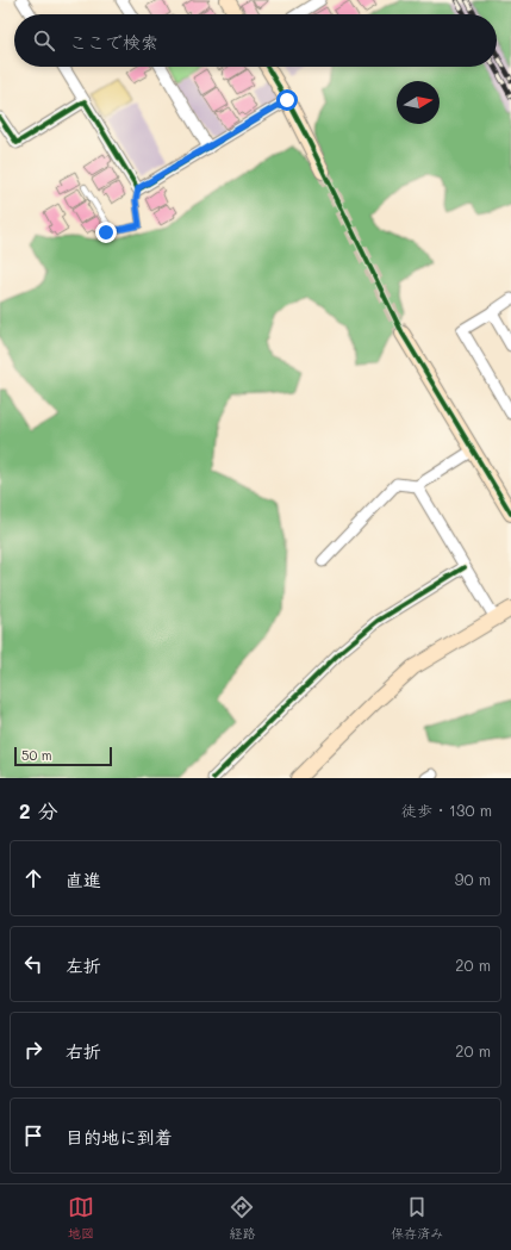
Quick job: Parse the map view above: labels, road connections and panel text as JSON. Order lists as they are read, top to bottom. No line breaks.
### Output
{"scale_bar":"50 m","north":"right","page":{"search":"ここで検索","scale":"50 m","heading":["2 分","徒歩 · 130 m"],"list":[["直進","90 m"],["左折","20 m"],["右折","20 m"],"目的地に到着"],"nav":["地図","経路","保存済み"]}}
